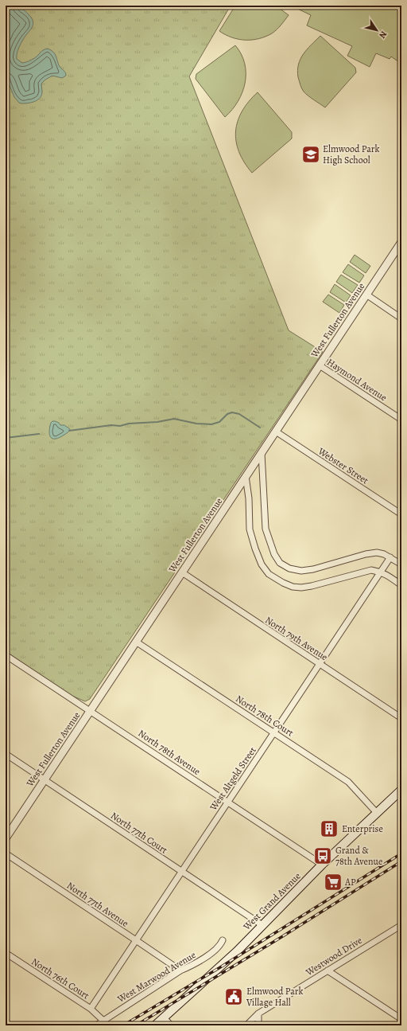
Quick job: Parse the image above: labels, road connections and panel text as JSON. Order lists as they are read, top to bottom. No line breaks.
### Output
{"streets":{"main road":["West Grand Avenue"],"street":["West Fullerton Avenue","Haymond Avenue","Webster Street","North 79th Avenue","North 78th Court","North 78th Avenue","West Altgeld Street","North 77th Court","North 77th Avenue","Westwood Drive","West Marwood Avenue","North 76th Court"]},"crossings":[["West Fullerton Avenue","Haymond Avenue"],["West Fullerton Avenue","Webster Street"],["West Fullerton Avenue","North 79th Avenue"],["West Fullerton Avenue","North 78th Court"],["West Fullerton Avenue","North 78th Avenue"],["West Fullerton Avenue","North 77th Court"],["North 79th Avenue","West Altgeld Street"],["North 78th Court","West Altgeld Street"],["North 78th Court","West Grand Avenue"],["North 78th Avenue","West Altgeld Street"],["North 78th Avenue","West Grand Avenue"],["West Altgeld Street","North 77th Court"],["West Altgeld Street","North 77th Avenue"],["West Altgeld Street","North 76th Court"],["North 77th Court","West Grand Avenue"],["North 77th Avenue","West Marwood Avenue"],["West Marwood Avenue","North 76th Court"]],"places":{"school or university":["Elmwood Park High School"],"building":["Enterprise"],"bus stop":["Grand & 78th Avenue"],"supermarket":["AP"],"public building":["Elmwood Park Village Hall"]},"north":"bottom right"}
